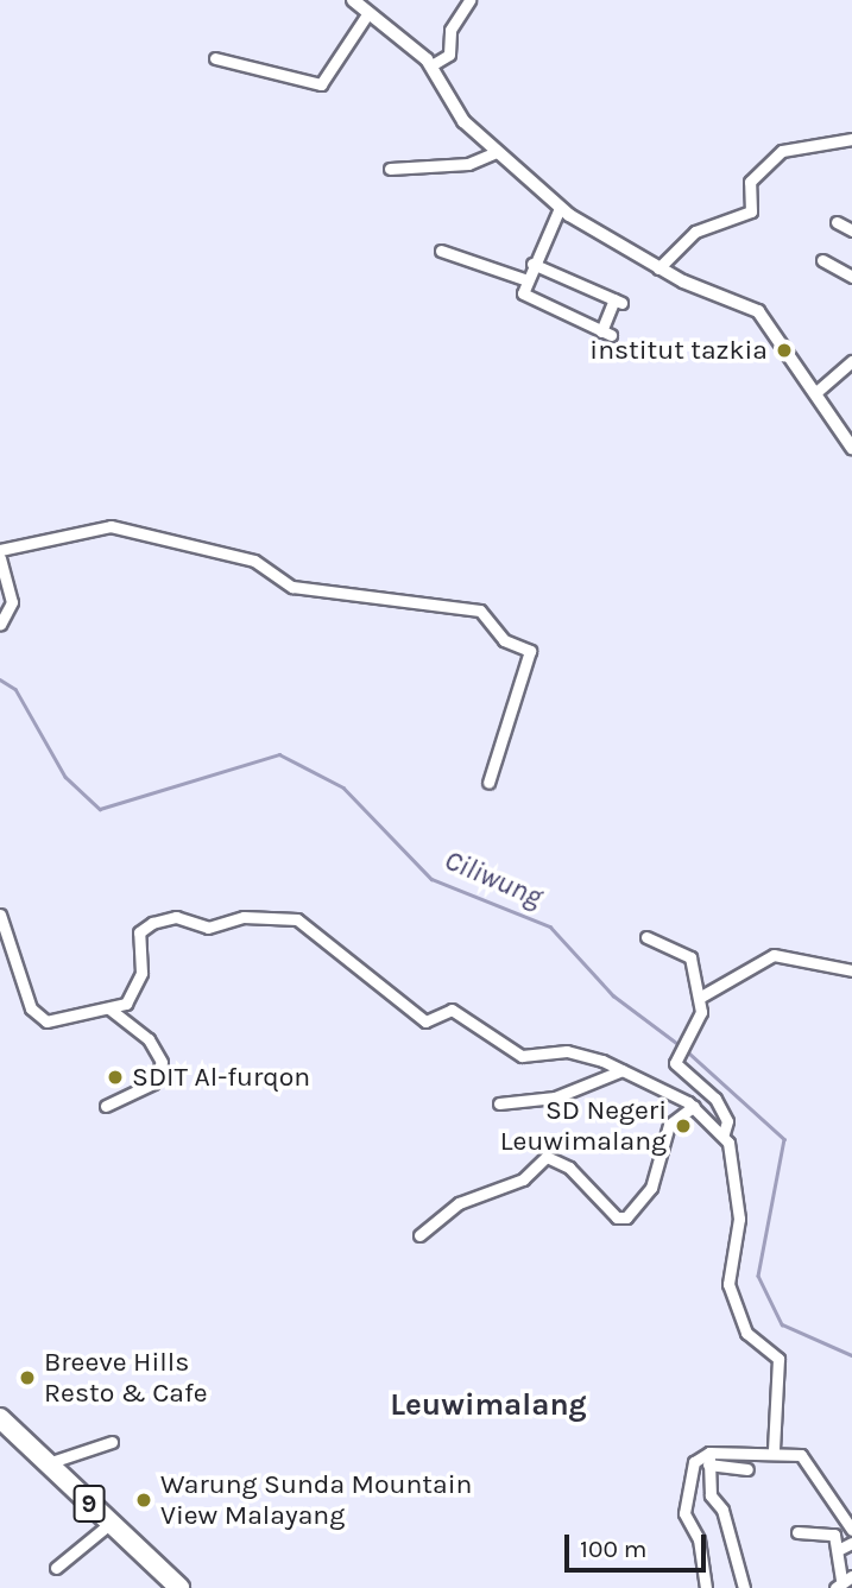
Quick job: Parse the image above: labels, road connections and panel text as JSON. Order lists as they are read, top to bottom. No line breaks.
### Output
{"streets":{"highway":["9"]},"districts":["Leuwimalang"],"water":["Ciliwung"],"places":["institut tazkia","SDIT Al-furqon","SD Negeri Leuwimalang","Breeve Hills Resto & Cafe","Warung Sunda Mountain View Malayang"],"scale_bar":"100 m"}
